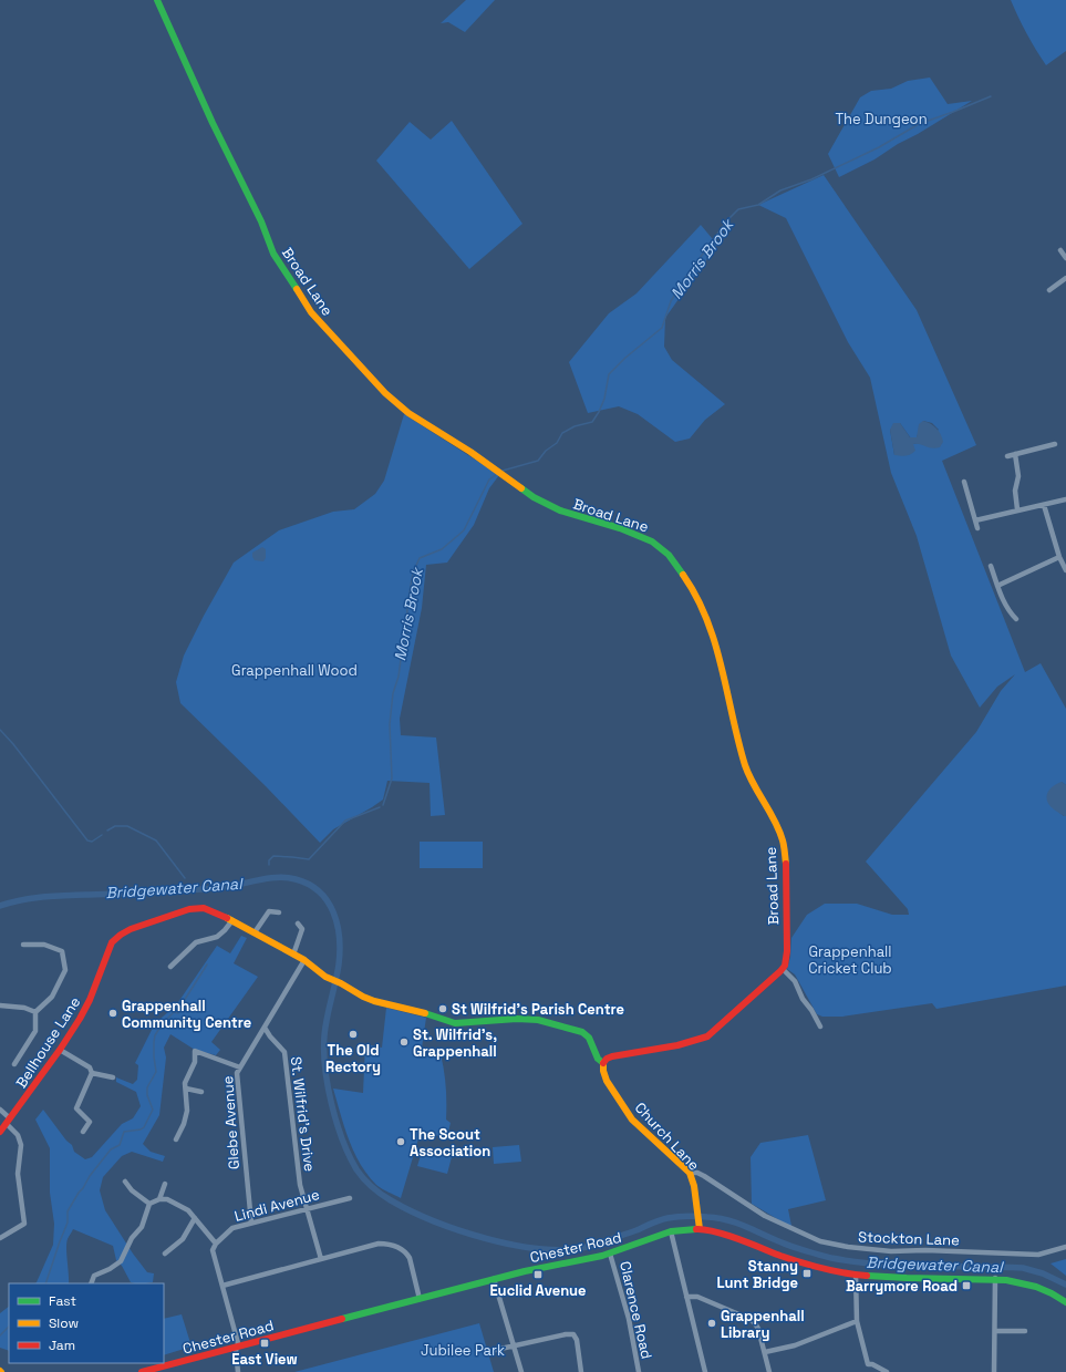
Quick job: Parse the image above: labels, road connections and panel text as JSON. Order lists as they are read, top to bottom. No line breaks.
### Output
{"streets":{"street":["Broad Lane","Bellhouse Lane","St. Wilfrid's Drive","Glebe Avenue","Church Lane","Lindi Avenue","Stockton Lane","Chester Road","Clarence Road"]},"crossings":[["Bellhouse Lane","Glebe Avenue"],["Bellhouse Lane","Church Lane"],["St. Wilfrid's Drive","Glebe Avenue"],["St. Wilfrid's Drive","Lindi Avenue"],["Glebe Avenue","Lindi Avenue"],["Church Lane","Stockton Lane"],["Church Lane","Chester Road"],["Chester Road","Clarence Road"]],"water":["Morris Brook","Bridgewater Canal"],"parks":["The Dungeon","Grappenhall Wood","Grappenhall Cricket Club","Jubilee Park"],"places":{"other":["St Wilfrid's Parish Centre","Grappenhall Community Centre","The Old Rectory","St. Wilfrid's, Grappenhall","The Scout Association","Grappenhall Library"],"transit":["Stanny Lunt Bridge","Euclid Avenue","Barrymore Road","East View"]},"legend":["Fast","Slow","Jam"]}
